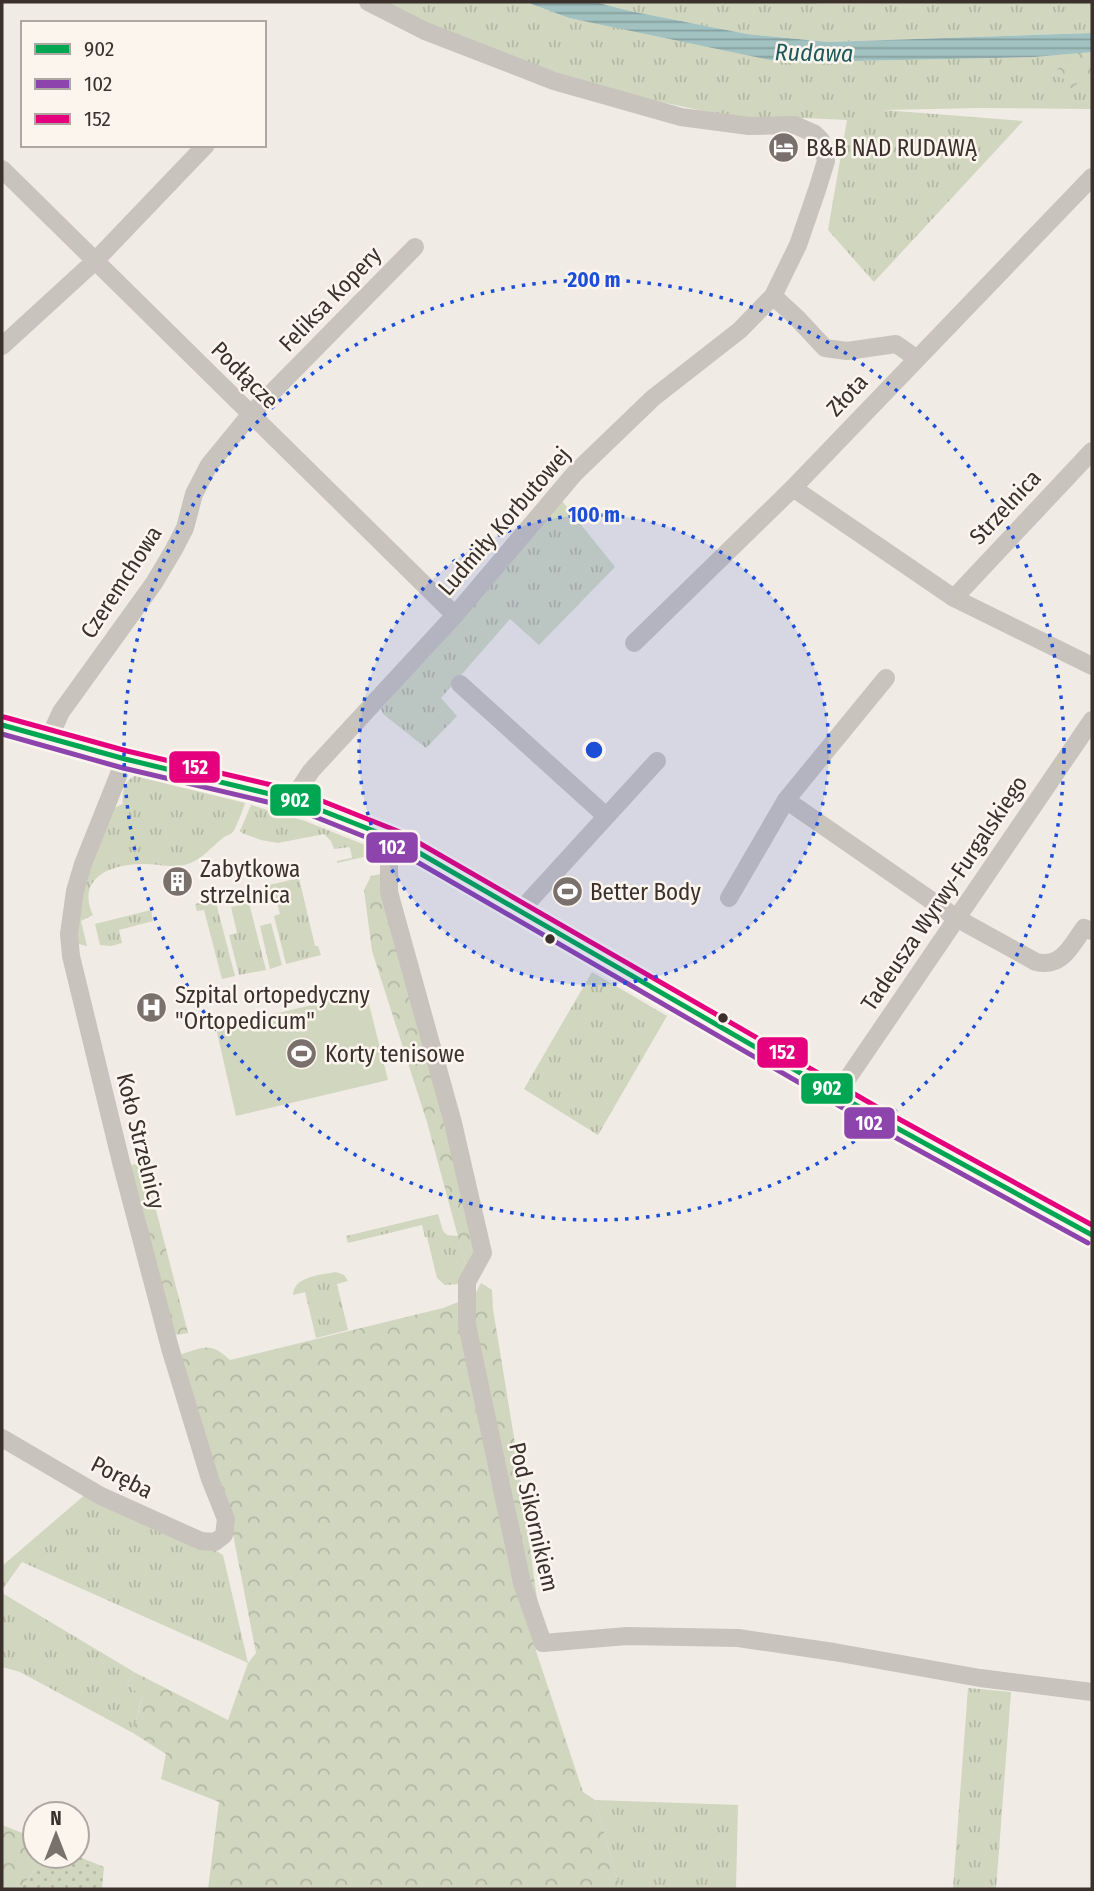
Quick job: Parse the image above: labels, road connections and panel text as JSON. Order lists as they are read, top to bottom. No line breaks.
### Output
{"streets":{"street":["Feliksa Kopery","Podłącze","Złota","Strzelnica","Ludmiły Korbutowej","Czeremchowa","Tadeusza Wyrwy-Furgalskiego","Koło Strzelnicy","Poręba","Pod Sikornikiem"]},"crossings":[["Feliksa Kopery","Podłącze"],["Feliksa Kopery","Czeremchowa"],["Podłącze","Ludmiły Korbutowej"],["Podłącze","Czeremchowa"],["Koło Strzelnicy","Poręba"]],"water":["Rudawa"],"places":{"hotel":["B&B NAD RUDAWĄ"],"building":["Zabytkowa strzelnica"],"sports":["Better Body","Korty tenisowe"],"hospital":["Szpital ortopedyczny \"Ortopedicum\""]},"lines":["transit line 152","transit line 902","transit line 102"],"legend":["902","102","152"],"north":"top","rings":["200 m","100 m"]}
